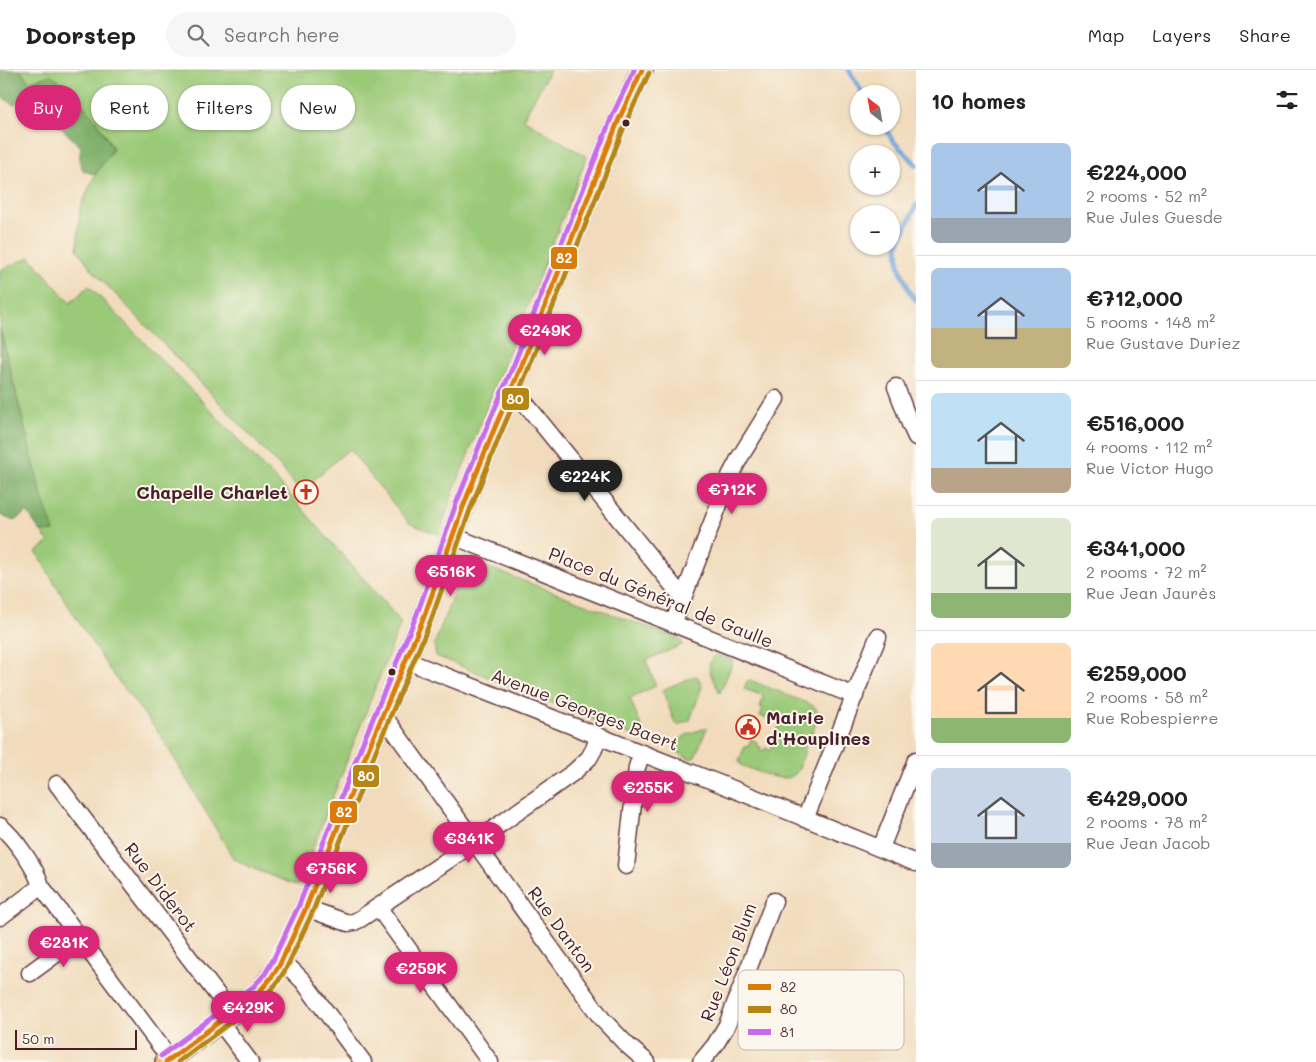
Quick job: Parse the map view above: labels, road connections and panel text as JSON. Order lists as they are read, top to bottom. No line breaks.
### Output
{"streets":{"street":["Place du Général de Gaulle","Avenue Georges Baert","Rue Diderot","Rue Danton","Rue Léon Blum"]},"places":{"church":["Chapelle Charlet"],"public building":["Mairie d'Houplines"]},"lines":["transit line 82","transit line 81","transit line 80"],"legend":["82","80","81"],"scale_bar":"50 m","north":"top left","page":{"header":"Doorstep","search":"Search here","nav":["Map","Layers","Share"],"heading":"10 homes","map_buttons":["+","−"],"chip":["Buy","Rent","Filters","New"],"list":[{"name":"€224,000","note":"2 rooms · 52 m² · Rue Jules Guesde"},{"name":"€712,000","note":"5 rooms · 148 m² · Rue Gustave Duriez"},{"name":"€516,000","note":"4 rooms · 112 m² · Rue Victor Hugo"},{"name":"€341,000","note":"2 rooms · 72 m² · Rue Jean Jaurès"},{"name":"€259,000","note":"2 rooms · 58 m² · Rue Robespierre"},{"name":"€429,000","note":"2 rooms · 78 m² · Rue Jean Jacob"}],"price":["€249K","€224K","€712K","€516K","€255K","€341K","€756K","€281K","€259K","€429K"],"scale":"50 m"}}
